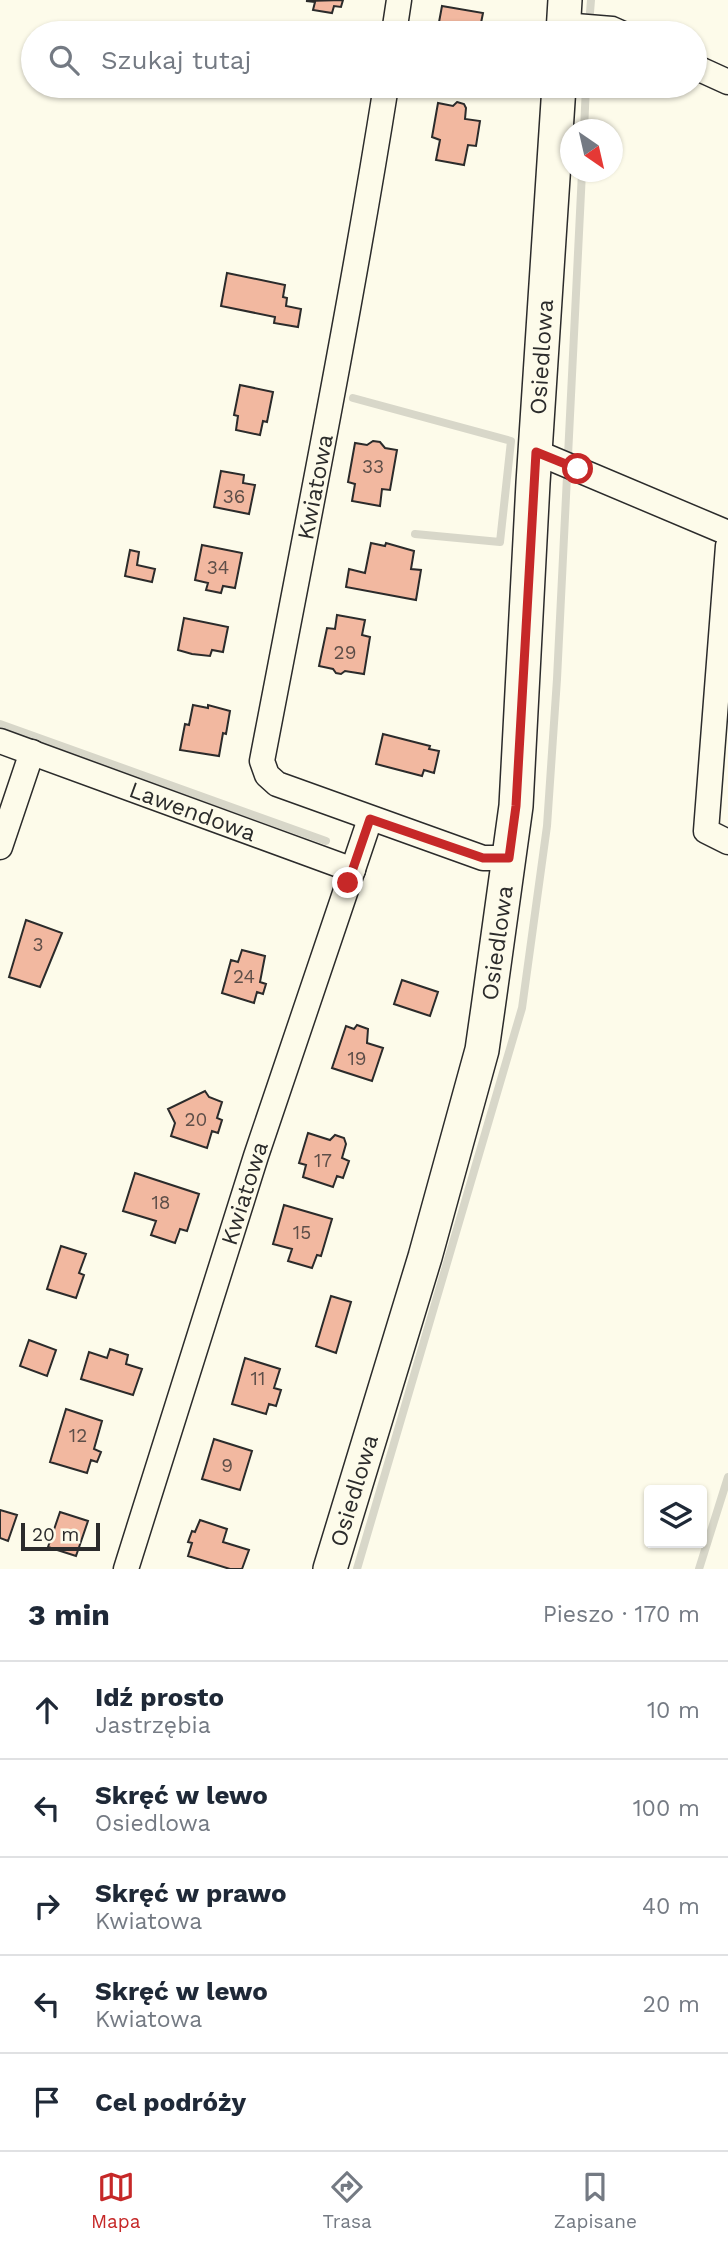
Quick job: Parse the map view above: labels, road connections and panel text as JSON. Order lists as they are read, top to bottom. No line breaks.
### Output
{"streets":{"street":["Osiedlowa","Kwiatowa","Lawendowa"]},"crossings":[["Osiedlowa","Kwiatowa"],["Kwiatowa","Lawendowa"]],"house_numbers":["33","36","34","29","3","24","19","20","17","18","15","11","12","9"],"scale_bar":"20 m","north":"bottom right","page":{"search":"Szukaj tutaj","scale":"20 m","heading":["3 min","Pieszo · 170 m"],"list":[["Idź prosto","Jastrzębia","10 m"],["Skręć w lewo","Osiedlowa","100 m"],["Skręć w prawo","Kwiatowa","40 m"],["Skręć w lewo","Kwiatowa","20 m"],"Cel podróży"],"nav":["Mapa","Trasa","Zapisane"]}}
